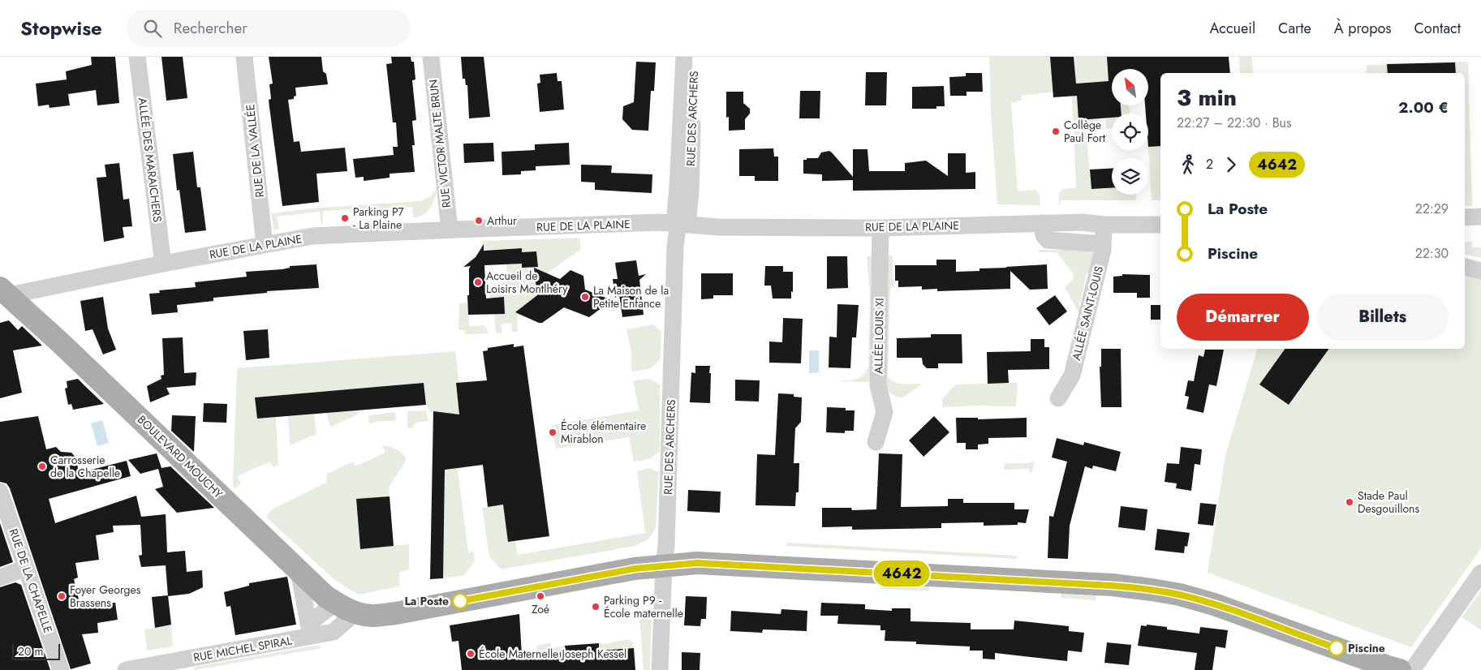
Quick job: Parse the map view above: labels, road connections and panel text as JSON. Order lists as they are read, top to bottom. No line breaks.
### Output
{"streets":{"main road":["BOULEVARD MOUCHY"],"street":["RUE DES ARCHERS","RUE VICTOR MALTE BRUN","RUE DE LA VALLÉE","ALLÉE DES MARAICHERS","RUE DE LA PLAINE","ALLÉE SAINT-LOUIS","ALLÉE LOUIS XI","RUE DE LA CHAPELLE","RUE MICHEL SPIRAL"]},"crossings":[["RUE DES ARCHERS","RUE DE LA PLAINE"],["RUE DES ARCHERS","BOULEVARD MOUCHY"],["RUE VICTOR MALTE BRUN","RUE DE LA PLAINE"],["RUE DE LA VALLÉE","RUE DE LA PLAINE"],["ALLÉE DES MARAICHERS","RUE DE LA PLAINE"],["RUE DE LA PLAINE","ALLÉE SAINT-LOUIS"],["RUE DE LA PLAINE","ALLÉE LOUIS XI"],["RUE DE LA PLAINE","BOULEVARD MOUCHY"],["BOULEVARD MOUCHY","RUE MICHEL SPIRAL"]],"places":["Collège Paul Fort","Parking P7 - La Plaine","Arthur","Accueil de Loisirs Montlhéry","La Maison de la Petite Enfance","École élémentaire Mirablon","Carrosserie de la Chapelle","Stade Paul Desgouillons","Foyer Georges Brassens","Zoé","La Poste","Parking P9 - École maternelle","Piscine","École Maternelle Joseph Kessel"],"lines":["bus line 4642"],"scale_bar":"20 m","north":"top left","page":{"header":"Stopwise","search":"Rechercher","nav":["Accueil","Carte","À propos","Contact"],"on_map":"4642","heading":["3 min","22:27 – 22:30 · Bus","2.00 €"],"legs":["2","4642"],"list":[{"name":"La Poste","value":"22:29"},{"name":"Piscine","value":"22:30"}],"buttons":["Démarrer","Billets"],"scale":"20 m"}}
